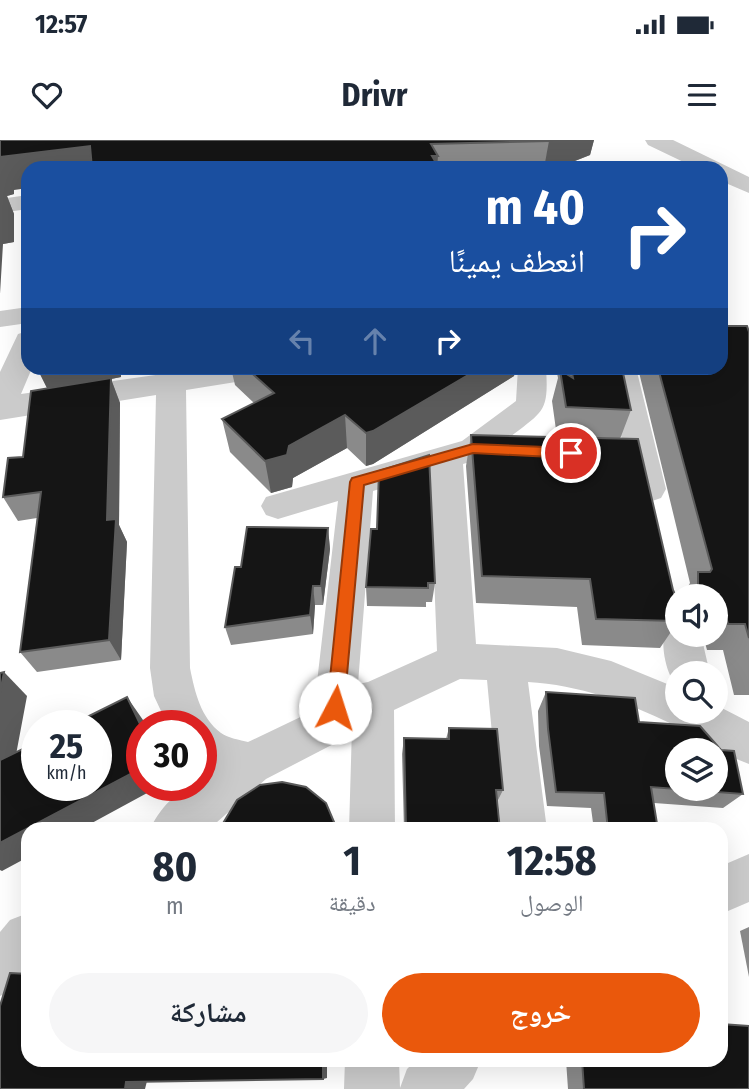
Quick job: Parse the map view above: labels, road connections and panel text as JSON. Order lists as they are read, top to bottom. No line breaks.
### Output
{"page":{"status":"12:57","header":"Drivr","turn":["40 m","انعطف يمينًا"],"speed":"25 km/h","limit":"30","eta":["12:58","الوصول","1","دقيقة","80","m"],"buttons":["خروج","مشاركة"]}}
